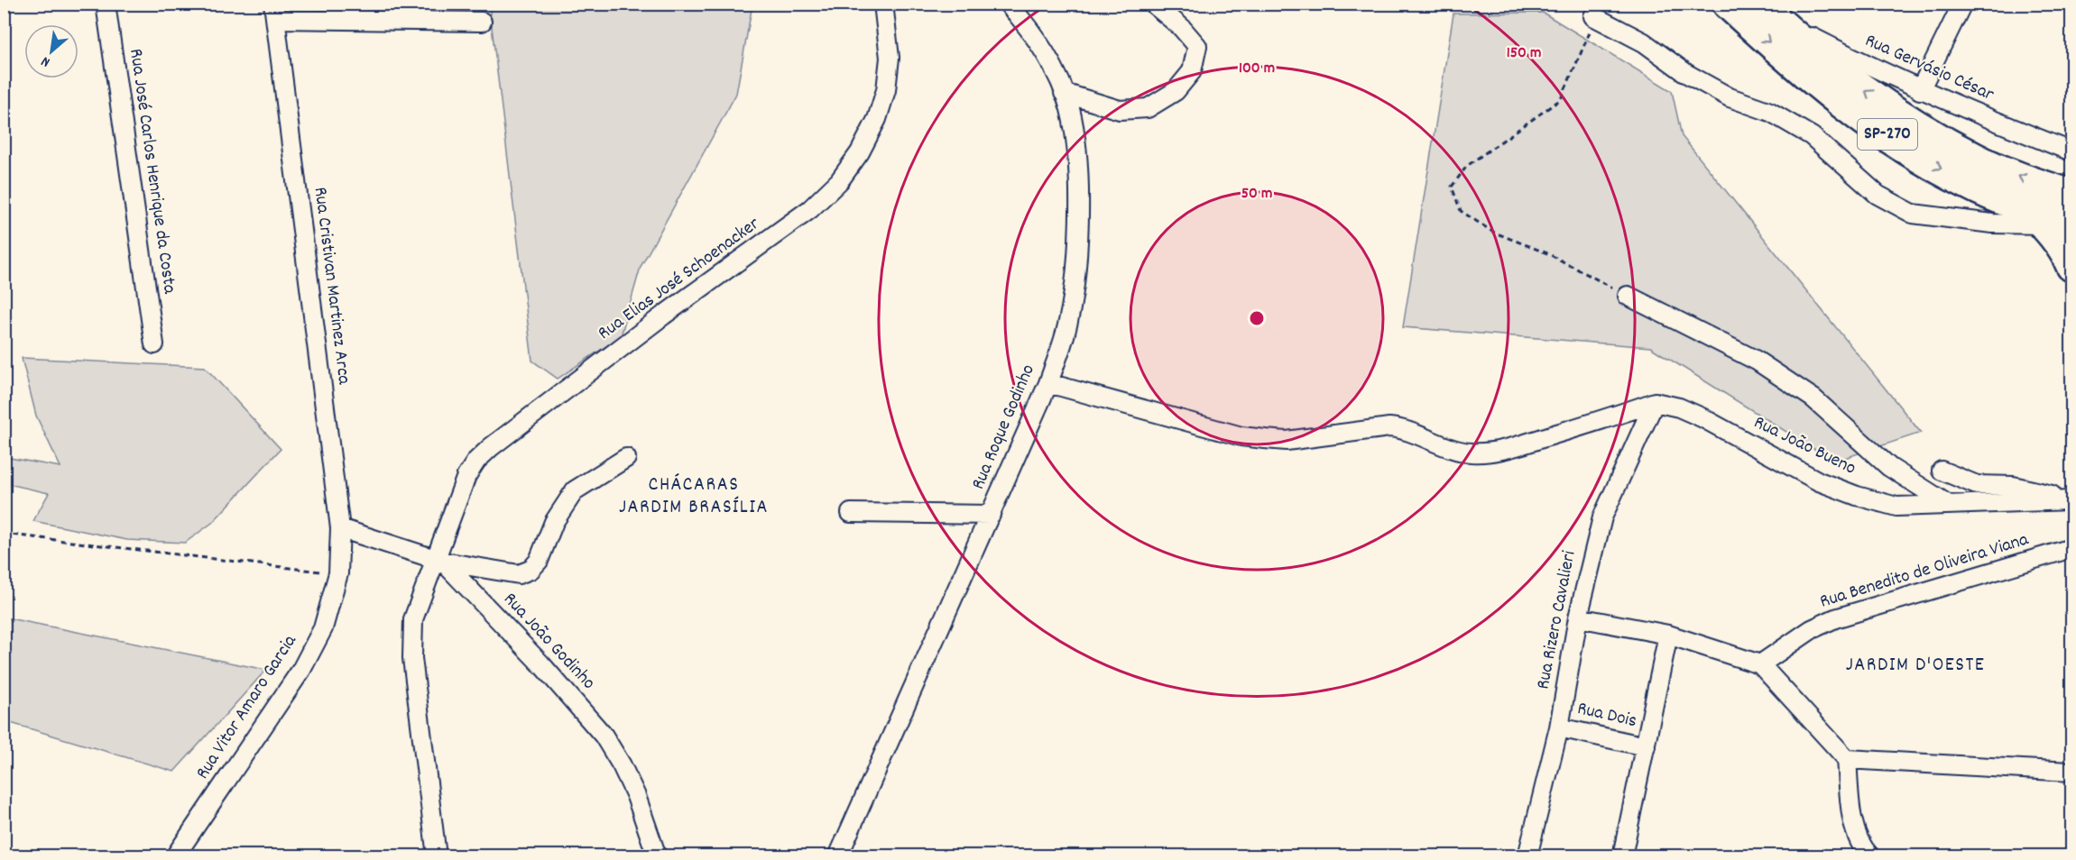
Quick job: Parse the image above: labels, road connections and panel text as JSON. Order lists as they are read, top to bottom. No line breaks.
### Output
{"streets":{"highway":["SP-270"],"street":["Rua Gervásio César","Rua José Carlos Henrique da Costa","Rua Elias José Schoenacker","Rua Cristivan Martinez Arca","Rua Roque Godinho","Rua João Bueno","Rua Benedito de Oliveira Viana","Rua Rizero Cavalieri","Rua João Godinho","Rua Vitor Amaro Garcia","Rua Dois"]},"crossings":[["Rua Gervásio César","SP-270"],["Rua Elias José Schoenacker","Rua João Godinho"],["Rua Cristivan Martinez Arca","Rua João Godinho"],["Rua Cristivan Martinez Arca","Rua Vitor Amaro Garcia"],["Rua João Bueno","Rua Rizero Cavalieri"],["Rua Rizero Cavalieri","Rua Dois"]],"districts":["CHÁCARAS JARDIM BRASÍLIA","JARDIM D'OESTE"],"north":"bottom left","rings":["150 m","100 m","50 m"]}
